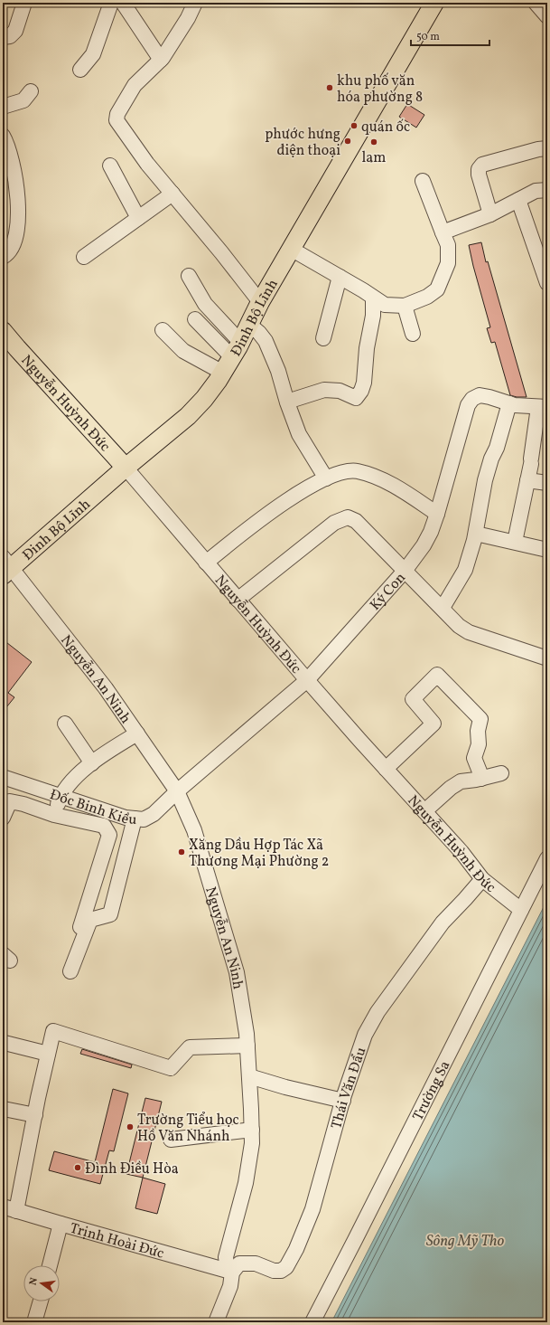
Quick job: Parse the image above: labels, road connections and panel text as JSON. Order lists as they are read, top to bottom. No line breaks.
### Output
{"streets":{"main road":["Đinh Bộ Lĩnh","Nguyễn Huỳnh Đức"],"street":["Ký Con","Nguyễn An Ninh","Đốc Binh Kiều","Thái Văn Đẩu","Trường Sa","Trịnh Hoài Đức"]},"crossings":[["Đinh Bộ Lĩnh","Nguyễn Huỳnh Đức"],["Đinh Bộ Lĩnh","Nguyễn An Ninh"],["Nguyễn Huỳnh Đức","Ký Con"],["Nguyễn Huỳnh Đức","Thái Văn Đẩu"],["Nguyễn Huỳnh Đức","Trường Sa"],["Ký Con","Nguyễn An Ninh"],["Ký Con","Đốc Binh Kiều"],["Nguyễn An Ninh","Đốc Binh Kiều"],["Nguyễn An Ninh","Thái Văn Đẩu"],["Nguyễn An Ninh","Trịnh Hoài Đức"],["Thái Văn Đẩu","Trịnh Hoài Đức"]],"water":["Sông Mỹ Tho"],"places":["khu phố văn hóa phường 8","quán ốc","phước hưng điện thoại","lam","Xăng Dầu Hợp Tác Xã Thương Mại Phường 2","Trường Tiểu học Hồ Văn Nhánh","Đình Điều Hòa"],"scale_bar":"50 m","north":"left"}
